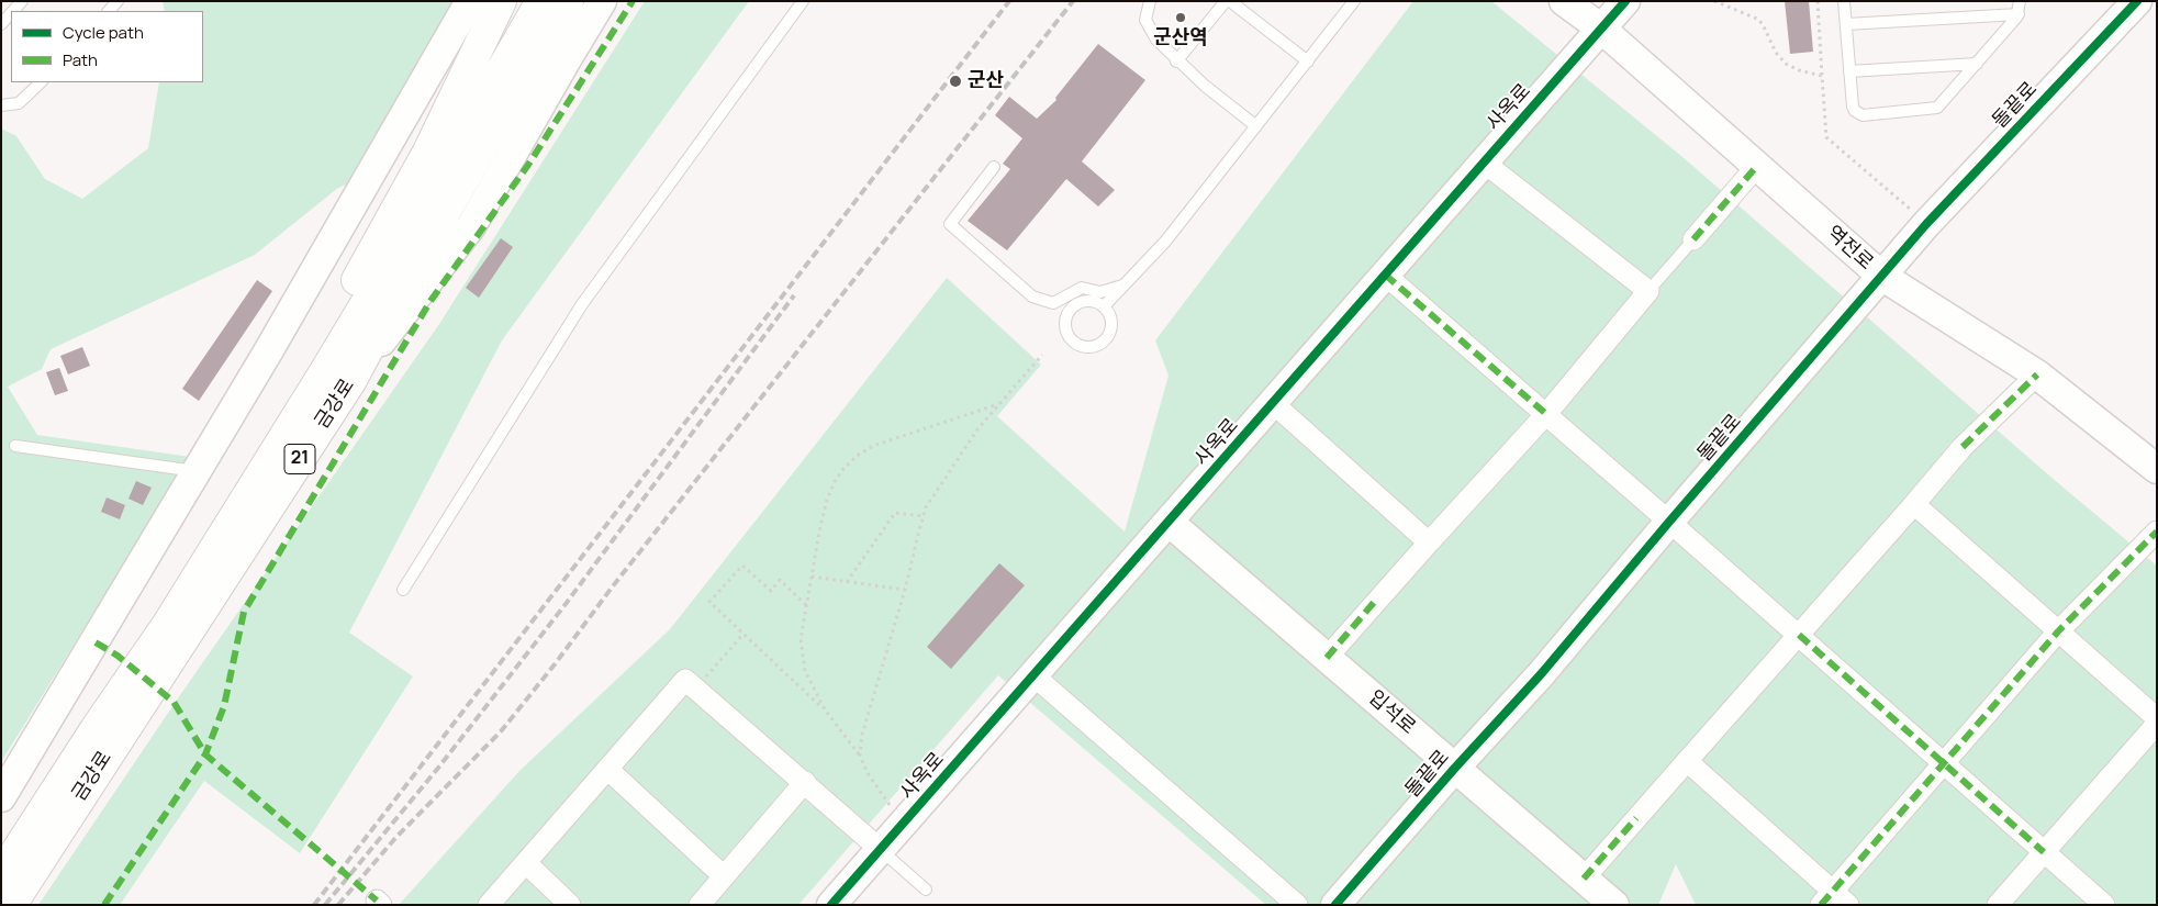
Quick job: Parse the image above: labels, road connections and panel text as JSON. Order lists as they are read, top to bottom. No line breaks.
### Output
{"streets":{"highway":["금강로","21"],"street":["돌끝로","사옥로","역전로","입석로"]},"crossings":[["돌끝로","역전로"],["돌끝로","입석로"],["사옥로","역전로"],["사옥로","입석로"]],"places":["군산역","군산"],"legend":["Cycle path","Path"]}
